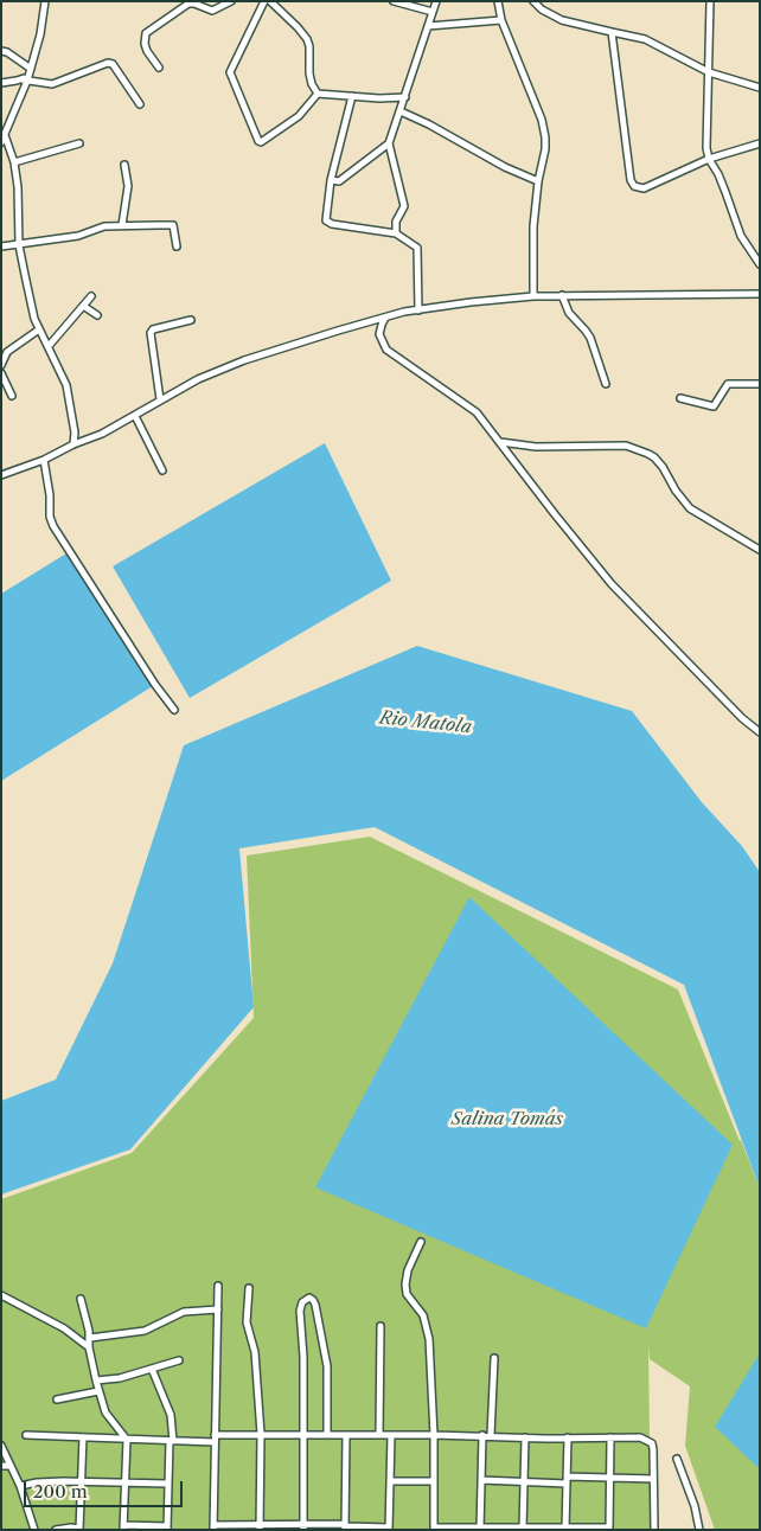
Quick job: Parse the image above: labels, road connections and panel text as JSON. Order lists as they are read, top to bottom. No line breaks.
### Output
{"water":["Rio Matola","Salina Tomás"],"scale_bar":"200 m"}
